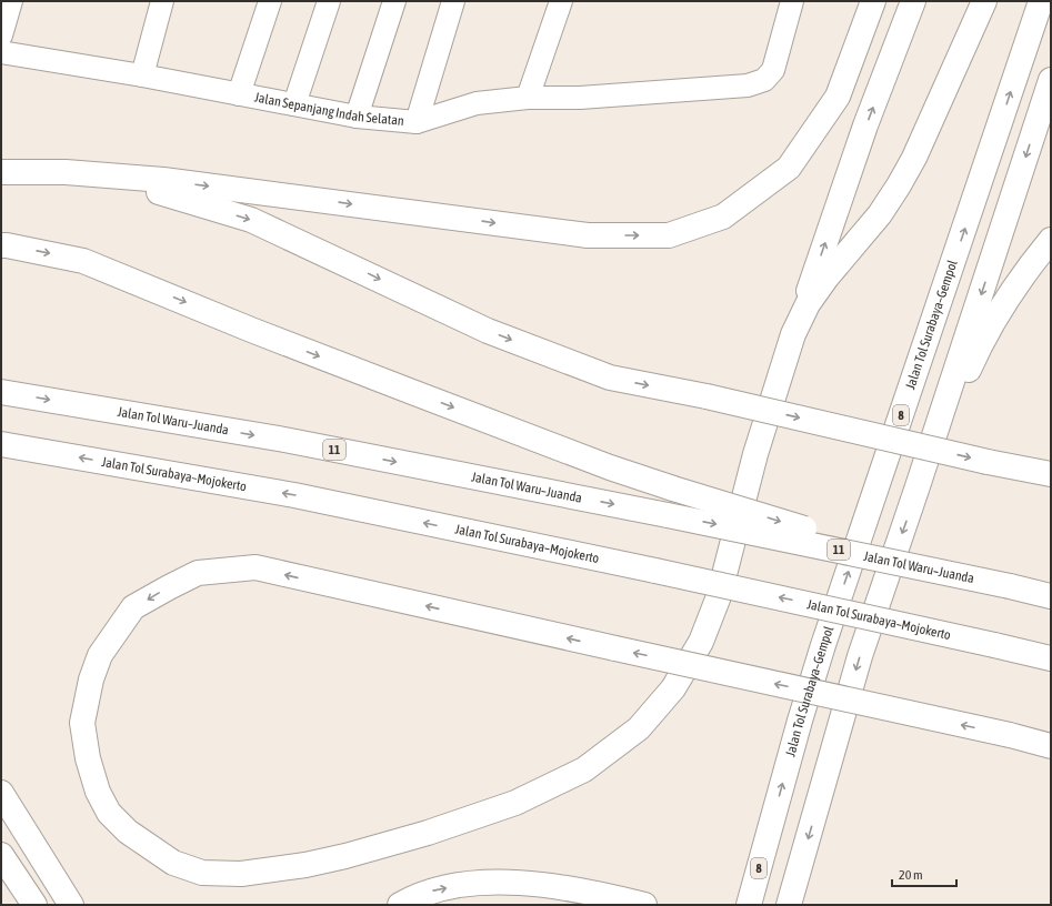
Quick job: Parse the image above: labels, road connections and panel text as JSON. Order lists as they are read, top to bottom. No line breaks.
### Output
{"streets":{"highway":["Jalan Tol Surabaya–Gempol","8","Jalan Tol Waru–Juanda","11","Jalan Tol Surabaya–Mojokerto"],"street":["Jalan Sepanjang Indah Selatan"]},"scale_bar":"20 m"}
